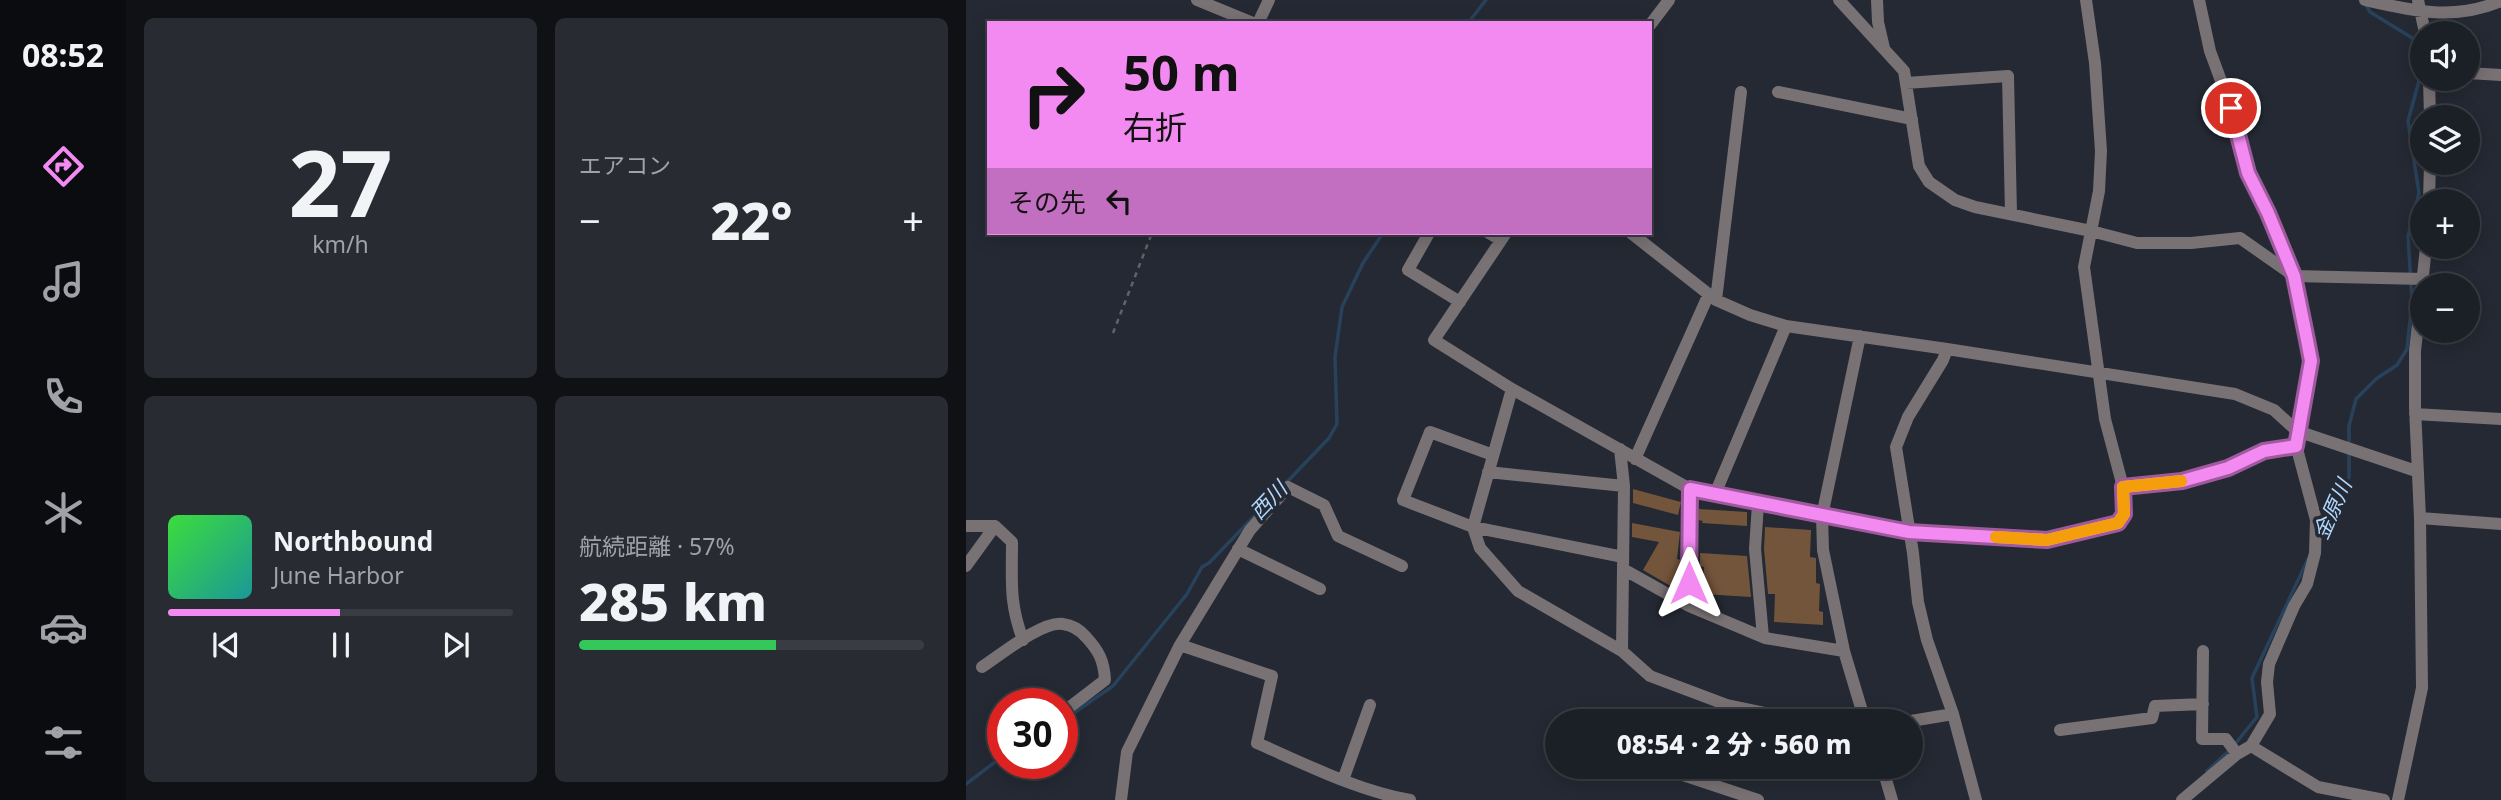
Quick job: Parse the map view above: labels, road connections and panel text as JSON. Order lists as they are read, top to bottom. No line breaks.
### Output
{"water":["西川","金原川"],"page":{"tabs":"08:52","tile":[["27","km/h"],"エアコン",["航続距離 · 57%","285 km"]],"map_buttons":["+","−"],"turn":["50 m","右折"],"then":"その先","heat":["−","22°","+"],"song":["Northbound","June Harbor"],"limit":"30","trip":"08:54 · 2 分 · 560 m"}}
